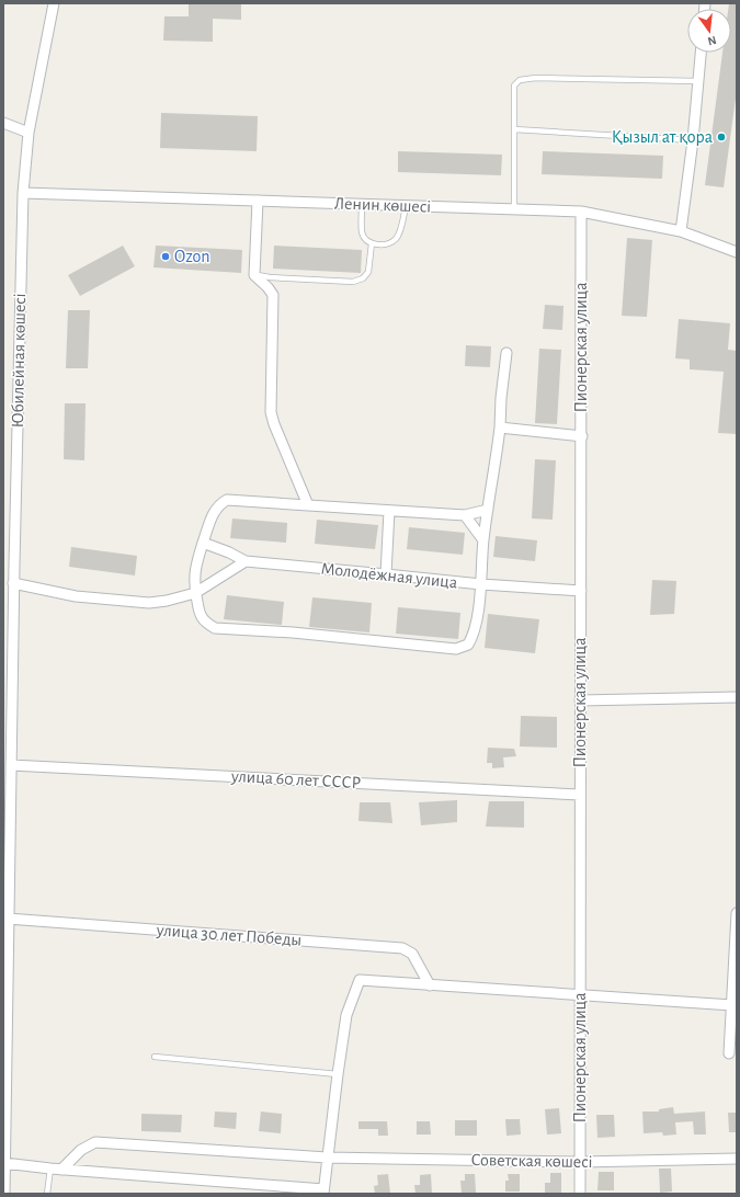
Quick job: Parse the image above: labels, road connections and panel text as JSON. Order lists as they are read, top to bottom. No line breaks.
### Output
{"streets":{"street":["Ленин көшесі","Пионерская улица","Юбилейная көшесі","Молодёжная улица","улица 60 лет СССР","улица 30 лет Победы","Советская көшесі"]},"crossings":[["Ленин көшесі","Пионерская улица"],["Ленин көшесі","Юбилейная көшесі"],["Пионерская улица","Молодёжная улица"],["Пионерская улица","улица 60 лет СССР"],["Пионерская улица","Советская көшесі"],["Юбилейная көшесі","улица 60 лет СССР"],["Юбилейная көшесі","улица 30 лет Победы"]],"places":["Қызыл ат қора","Ozon"],"north":"bottom"}
